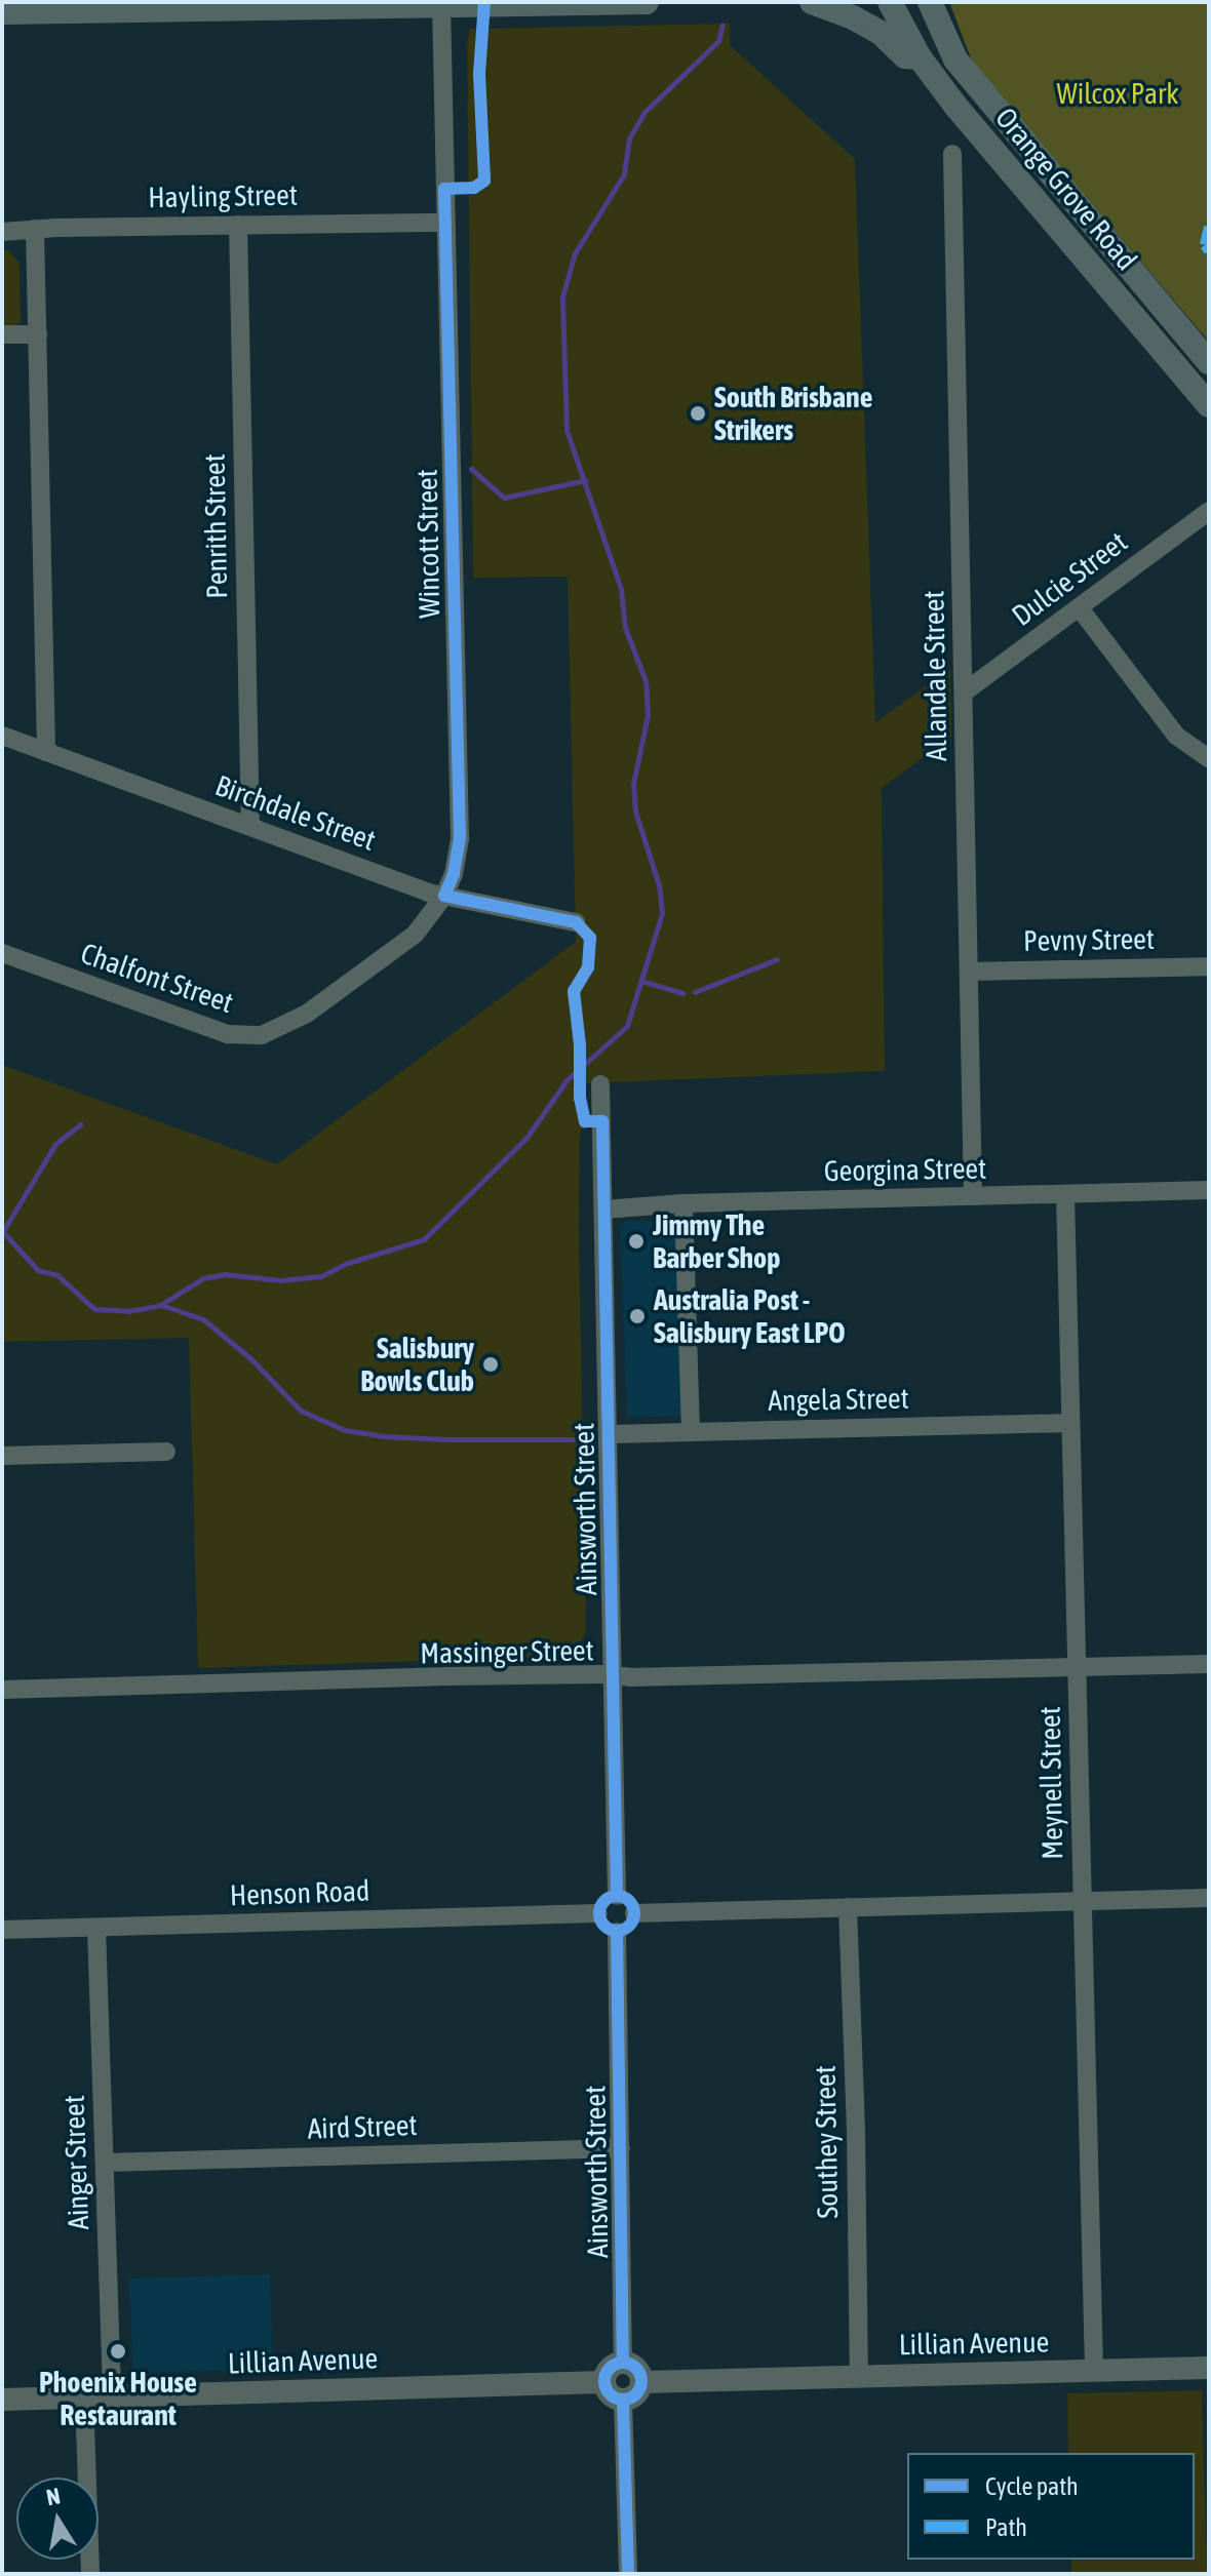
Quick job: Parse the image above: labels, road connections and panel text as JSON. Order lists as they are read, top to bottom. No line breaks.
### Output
{"streets":{"main road":["Orange Grove Road"],"street":["Hayling Street","Penrith Street","Wincott Street","Dulcie Street","Allandale Street","Birchdale Street","Pevny Street","Chalfont Street","Georgina Street","Angela Street","Ainsworth Street","Massinger Street","Meynell Street","Henson Road","Aird Street","Southey Street","Ainger Street","Lillian Avenue"]},"crossings":[["Hayling Street","Penrith Street"],["Hayling Street","Wincott Street"],["Penrith Street","Birchdale Street"],["Wincott Street","Birchdale Street"],["Wincott Street","Chalfont Street"],["Dulcie Street","Allandale Street"],["Allandale Street","Pevny Street"],["Allandale Street","Georgina Street"],["Birchdale Street","Chalfont Street"],["Georgina Street","Ainsworth Street"],["Georgina Street","Meynell Street"],["Angela Street","Ainsworth Street"],["Angela Street","Meynell Street"],["Ainsworth Street","Massinger Street"],["Ainsworth Street","Henson Road"],["Ainsworth Street","Aird Street"],["Ainsworth Street","Lillian Avenue"],["Massinger Street","Meynell Street"],["Meynell Street","Lillian Avenue"],["Henson Road","Ainger Street"],["Aird Street","Ainger Street"],["Southey Street","Lillian Avenue"],["Ainger Street","Lillian Avenue"]],"parks":["Wilcox Park"],"places":["South Brisbane Strikers","Jimmy The Barber Shop","Australia Post - Salisbury East LPO","Salisbury Bowls Club","Phoenix House Restaurant"],"legend":["Cycle path","Path"],"north":"top"}
